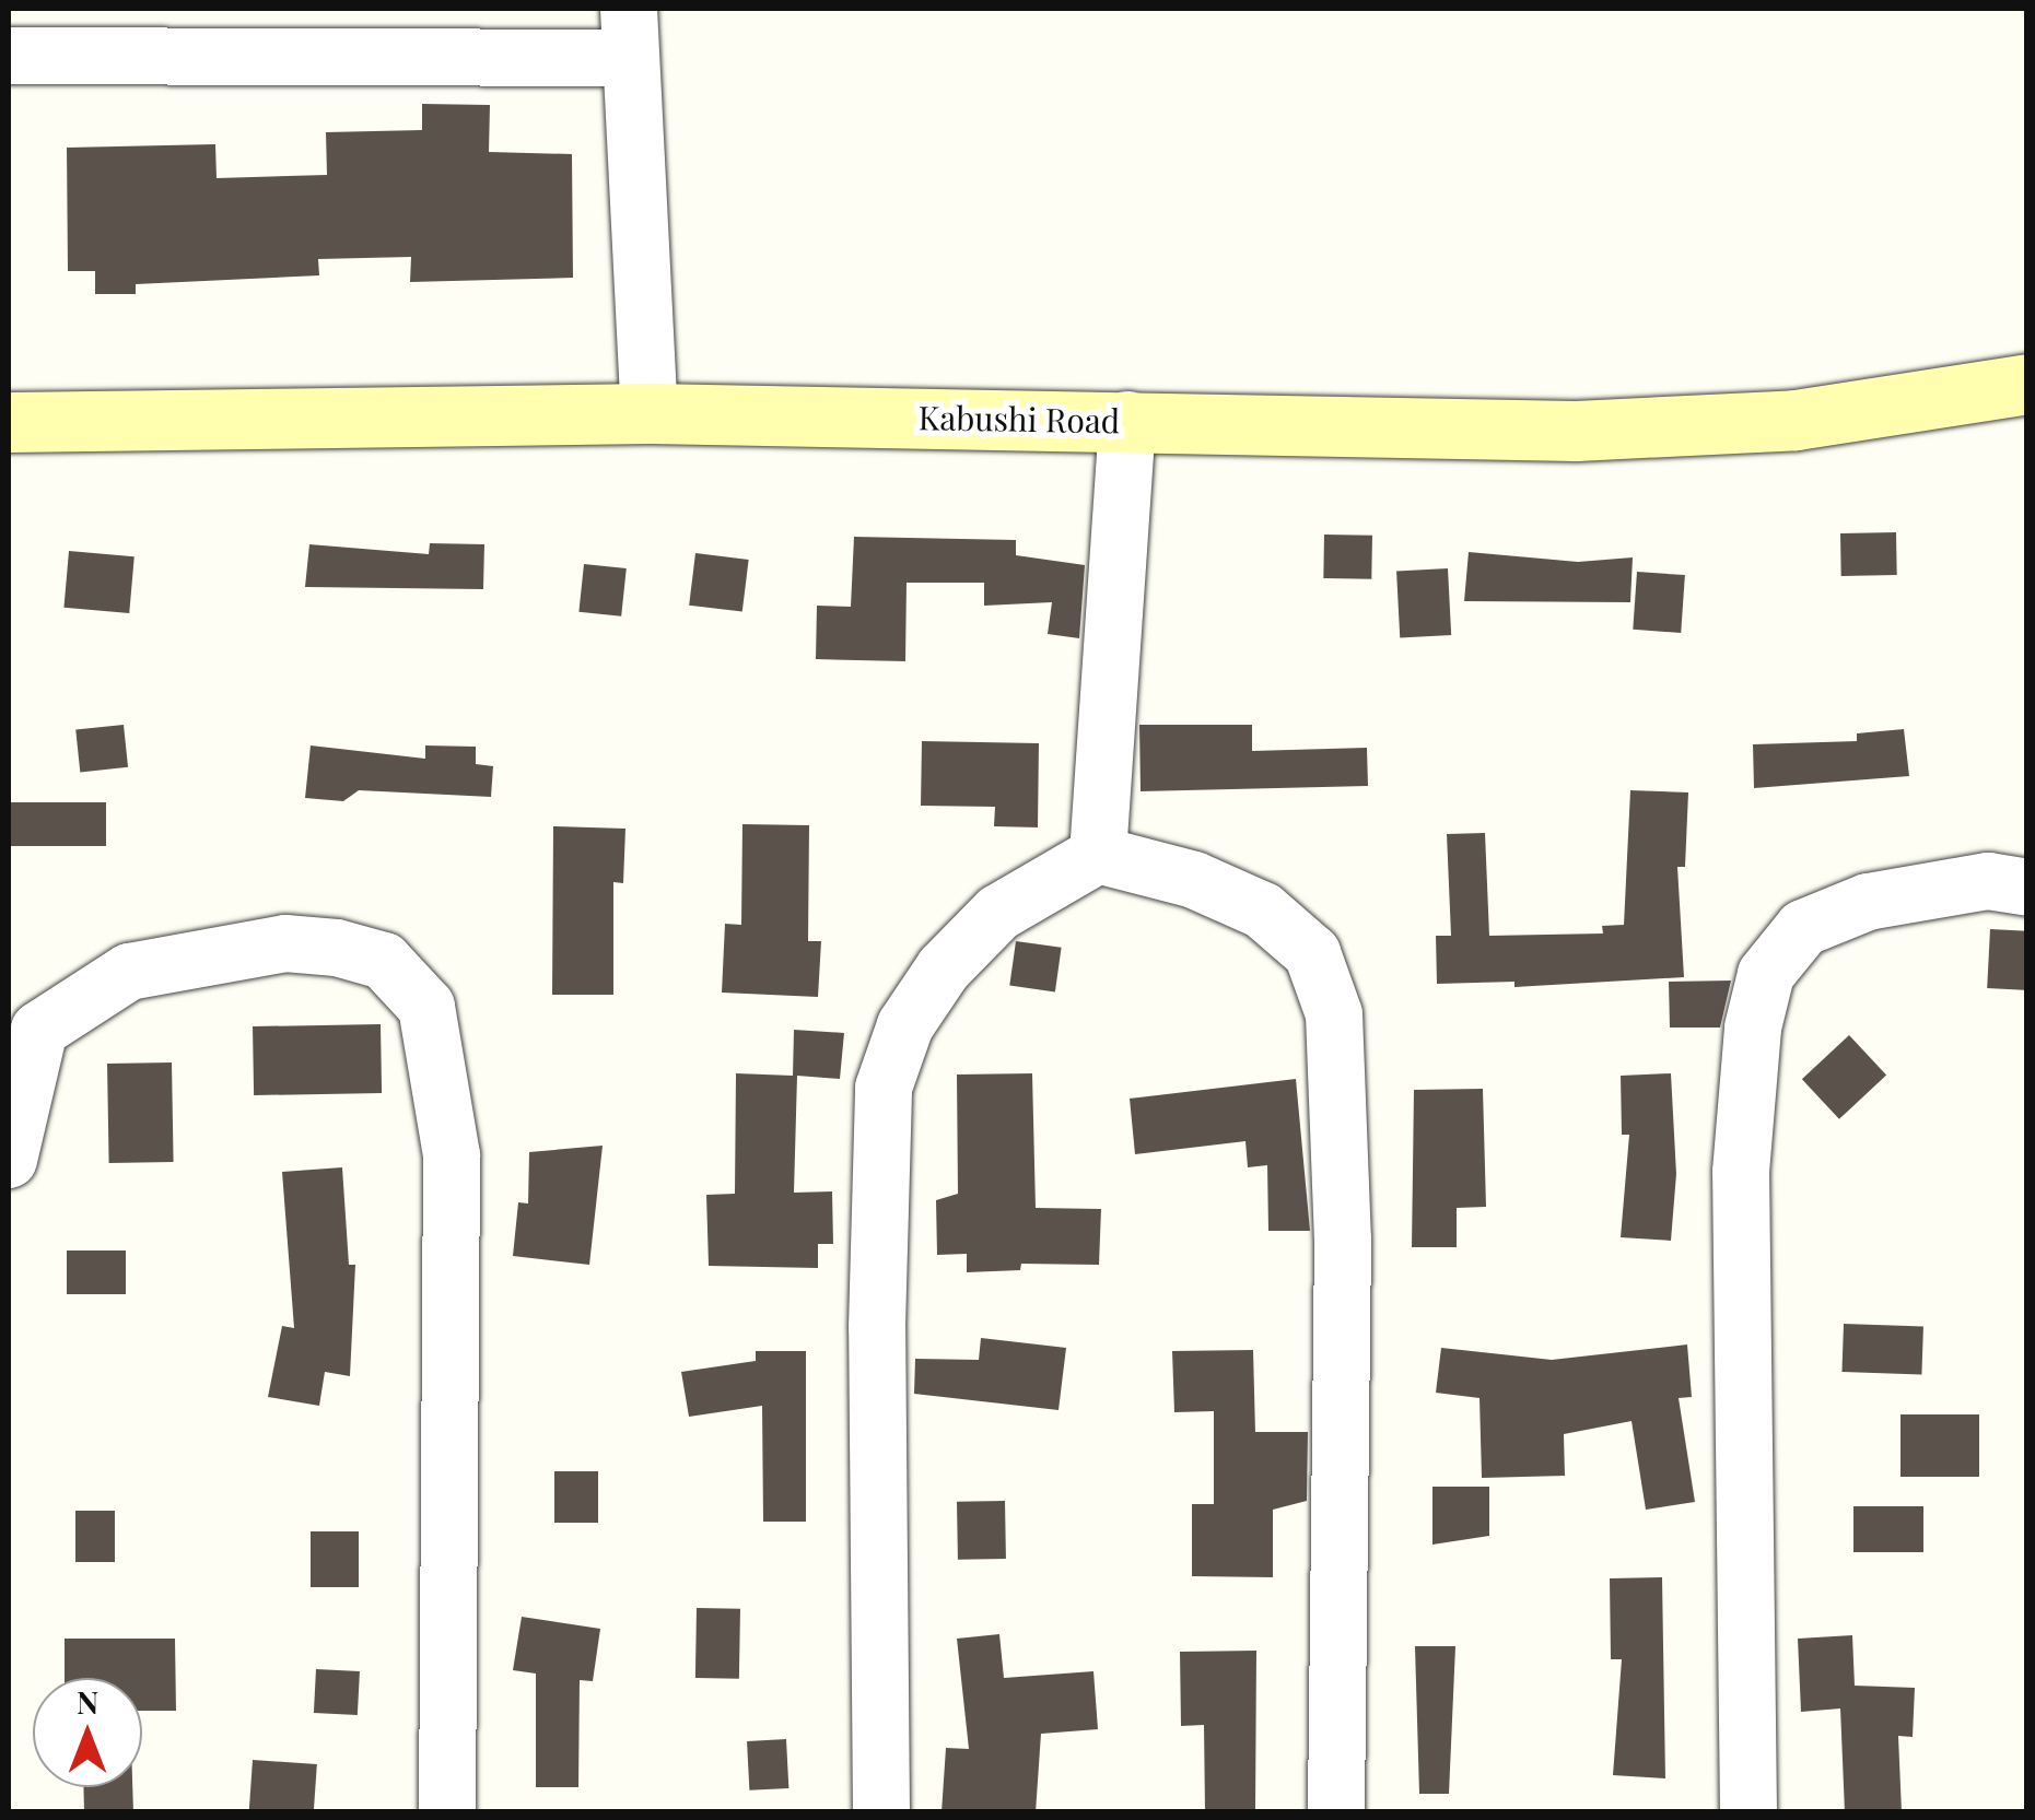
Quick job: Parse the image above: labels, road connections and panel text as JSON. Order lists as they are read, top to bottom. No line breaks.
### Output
{"streets":{"main road":["Kabushi Road"]},"north":"top"}
